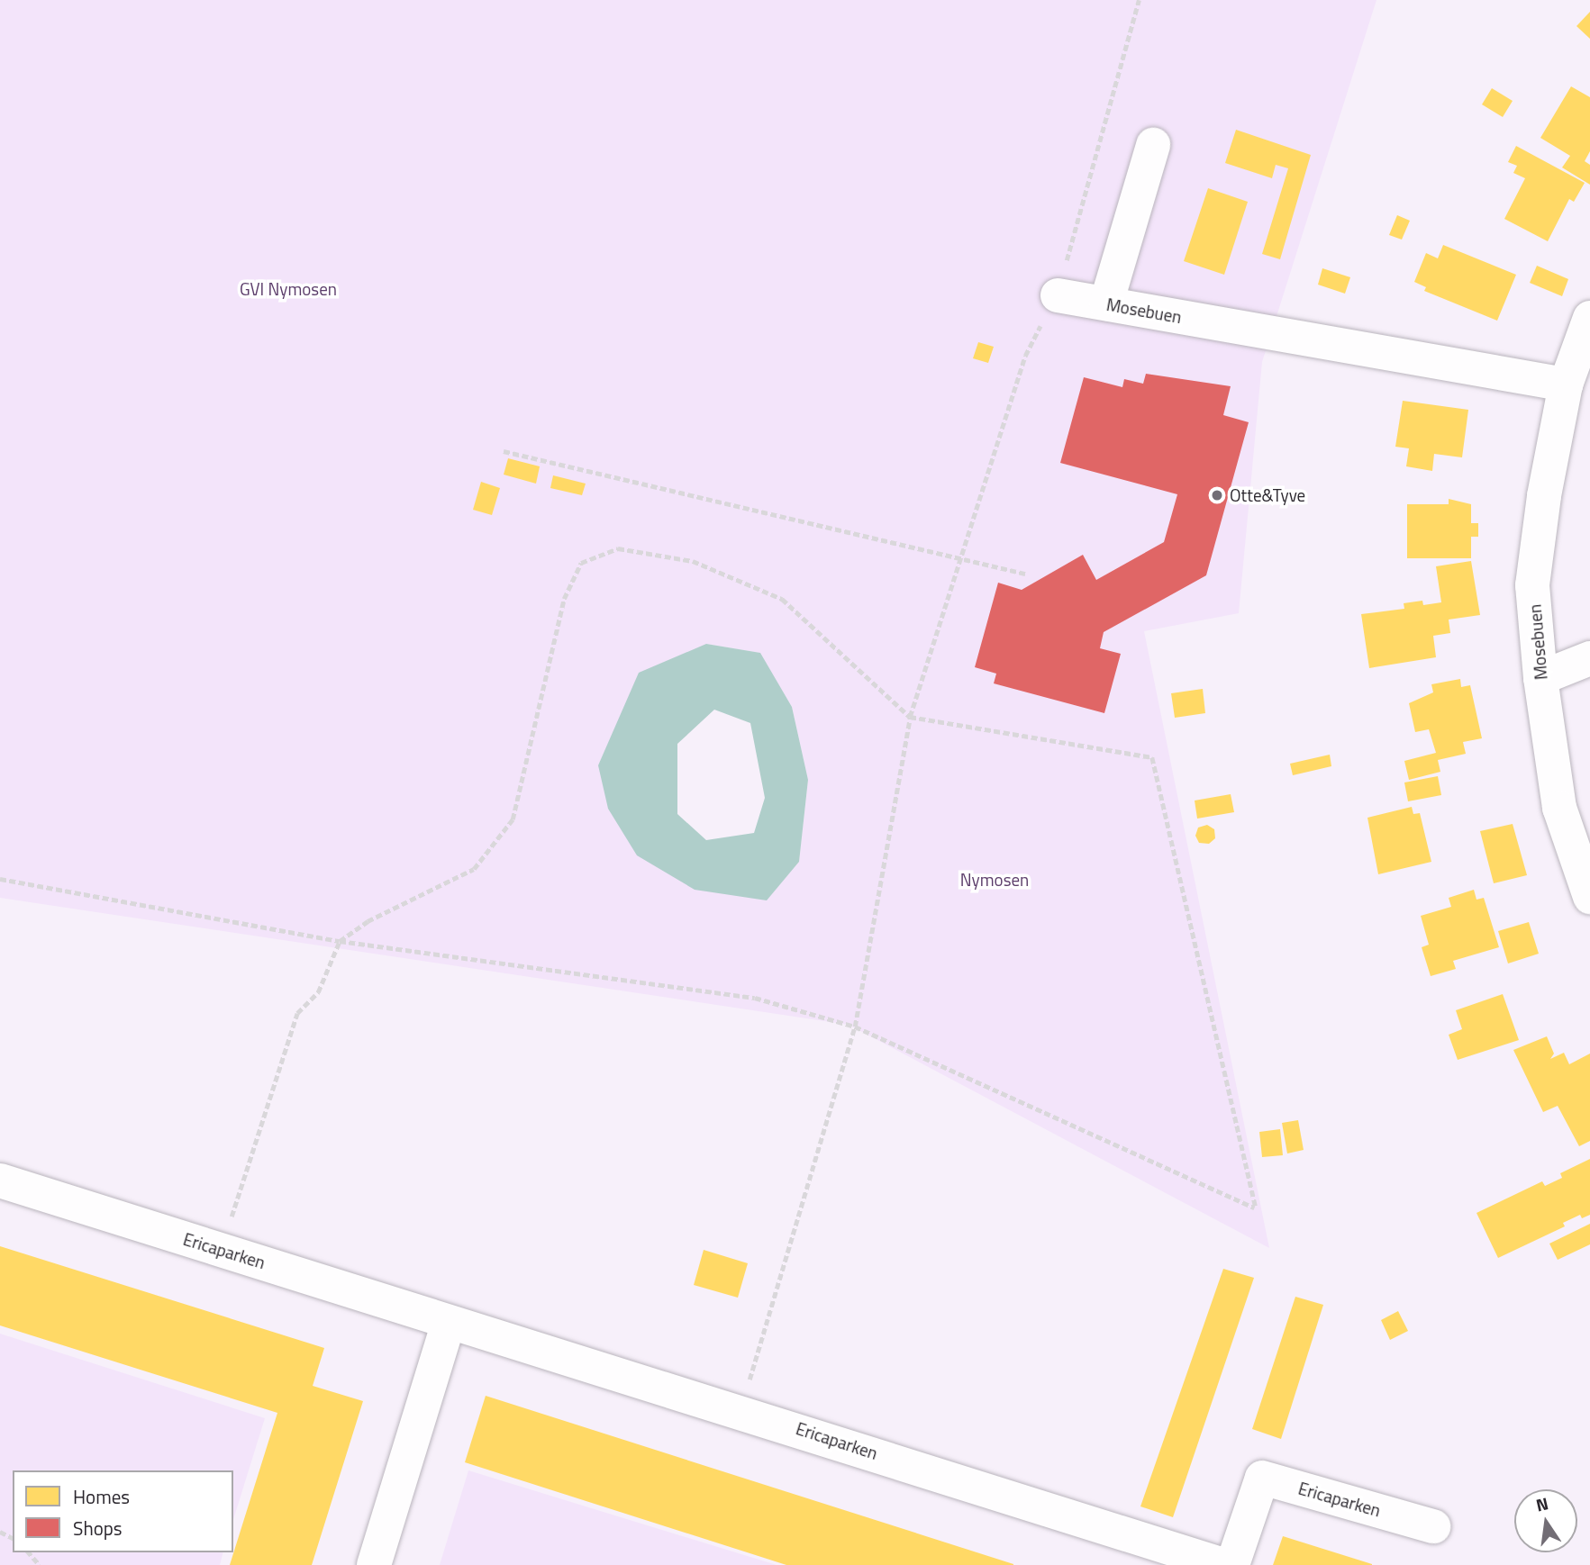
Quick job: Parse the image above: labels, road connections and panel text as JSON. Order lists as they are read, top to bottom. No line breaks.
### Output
{"streets":{"street":["Mosebuen","Ericaparken"]},"parks":["GVI Nymosen","Nymosen"],"places":["Otte&Tyve"],"legend":["Homes","Shops"],"north":"top"}
